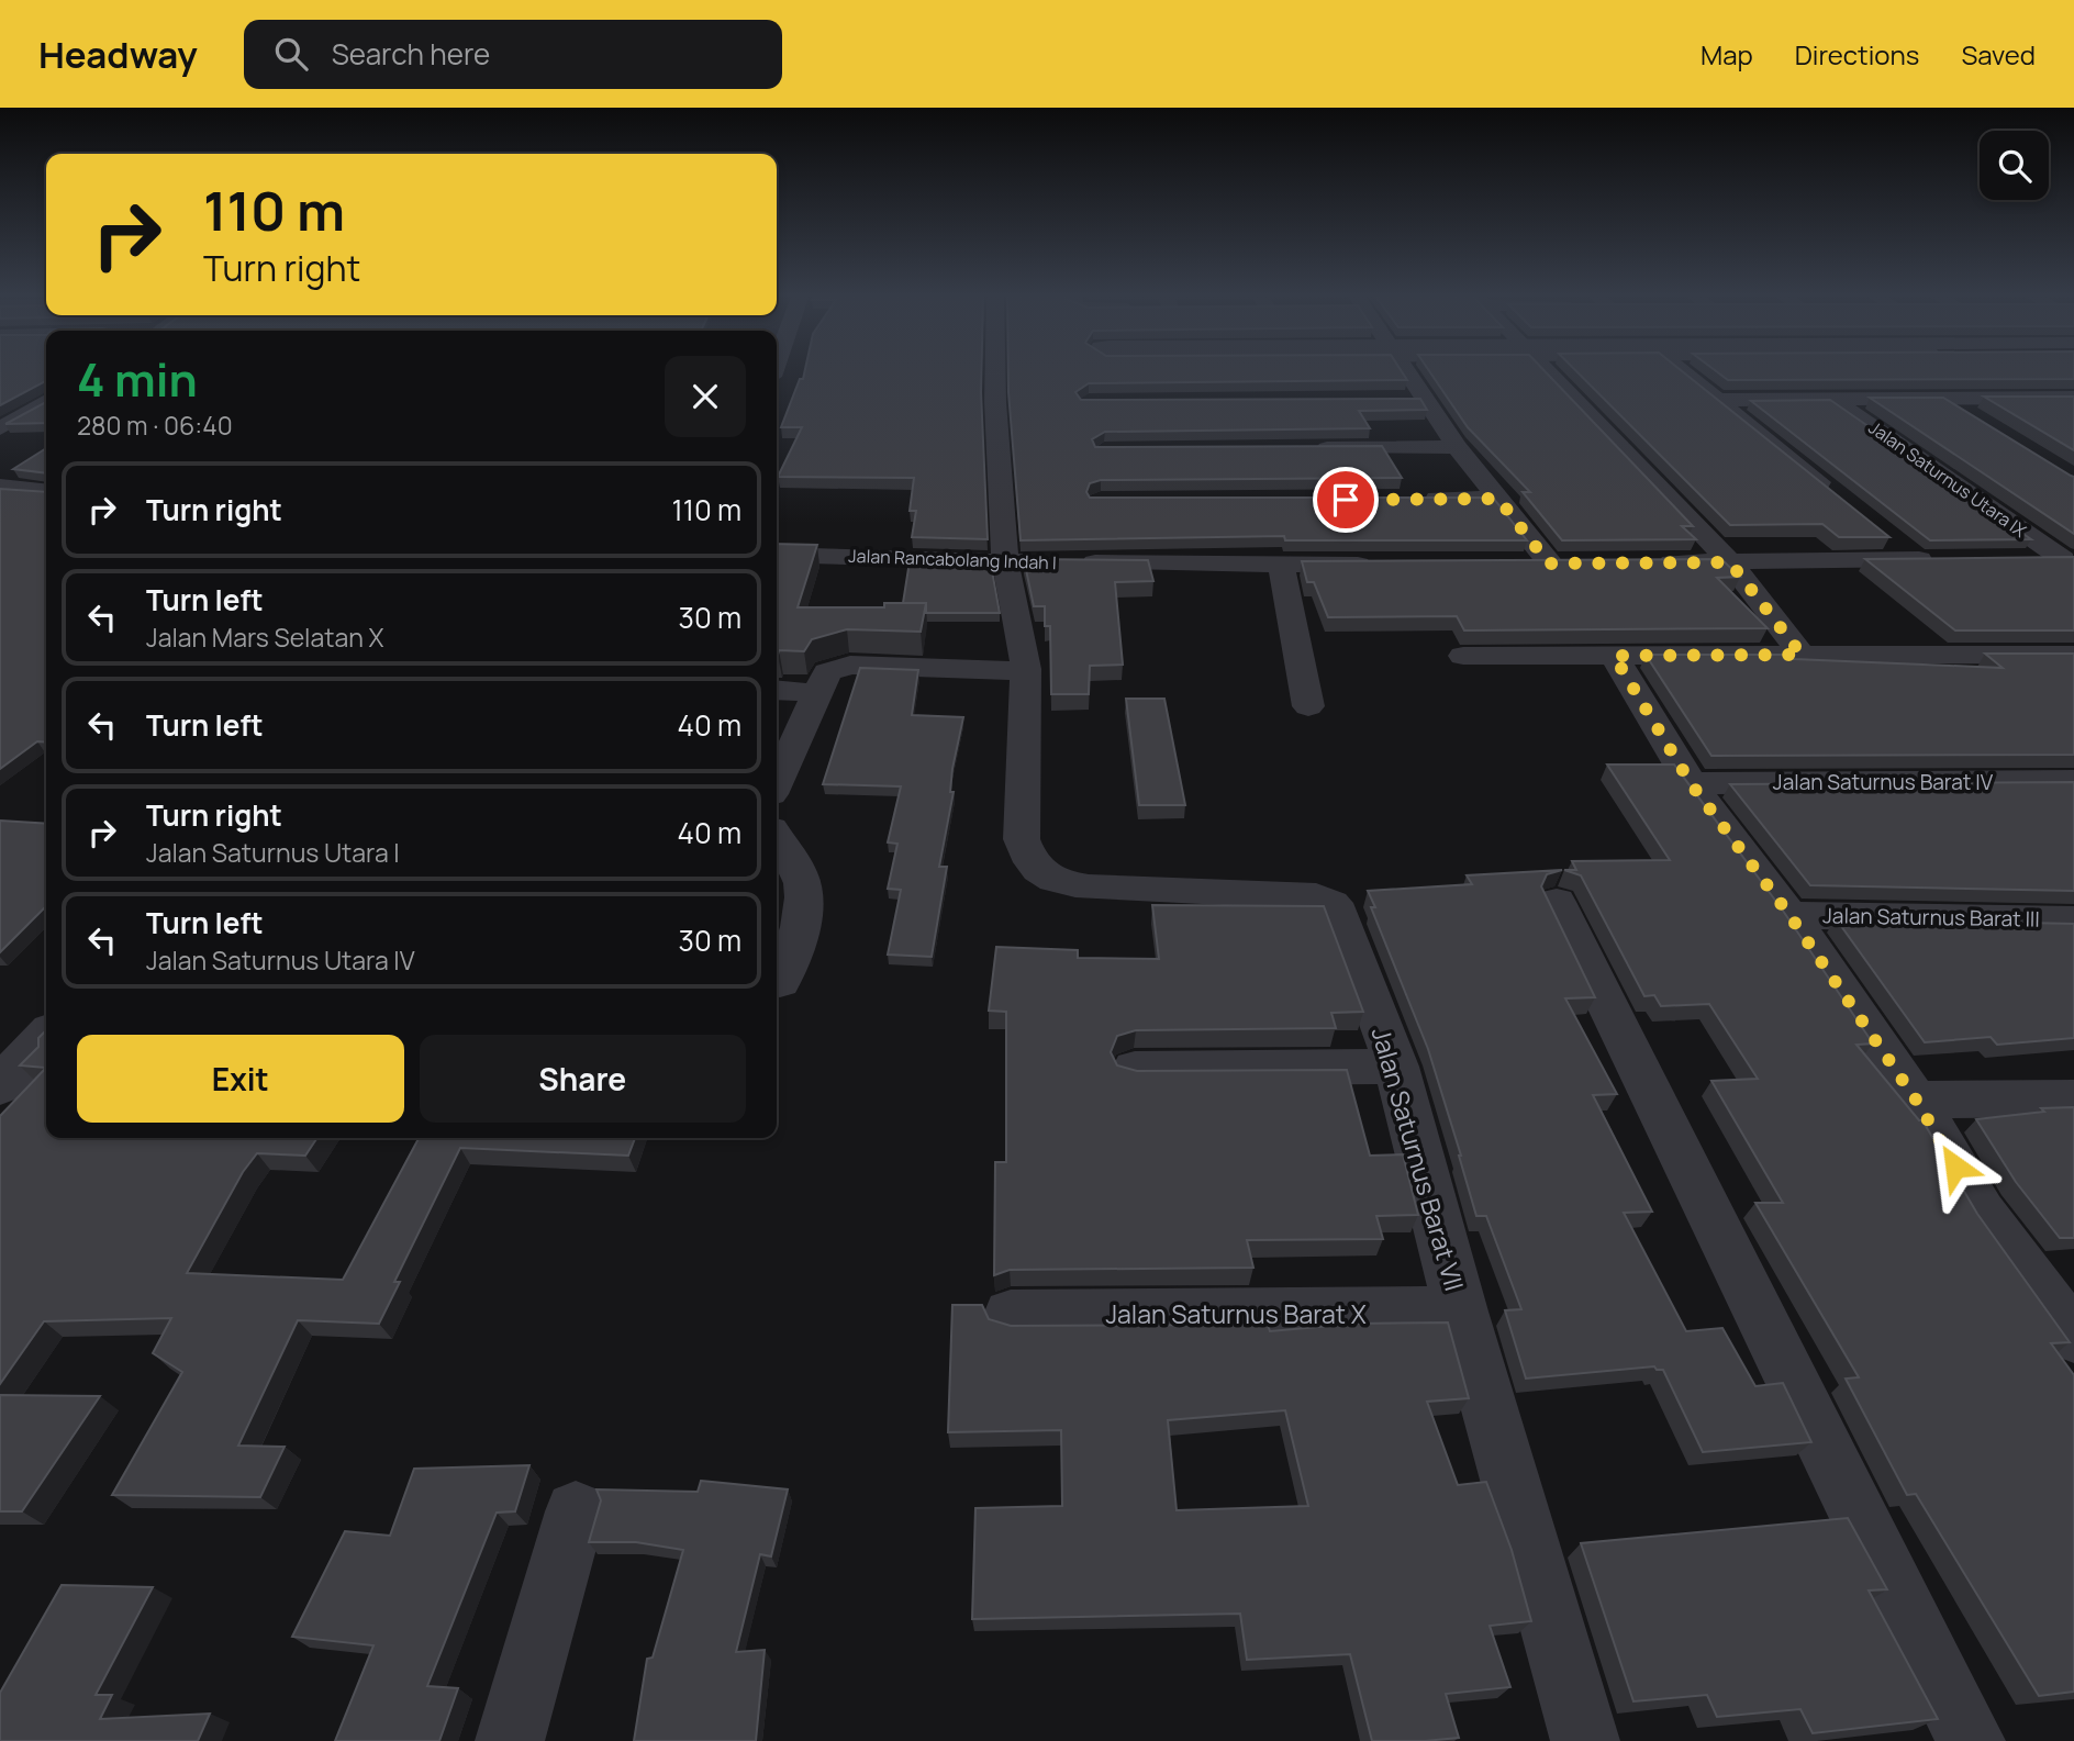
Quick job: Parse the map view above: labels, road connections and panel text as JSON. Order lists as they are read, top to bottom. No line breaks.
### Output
{"streets":{"street":["Jalan Saturnus Utara IX","Jalan Rancabolang Indah I","Jalan Saturnus Barat IV","Jalan Saturnus Barat III","Jalan Saturnus Barat VII","Jalan Saturnus Barat X"]},"crossings":[["Jalan Saturnus Barat VII","Jalan Saturnus Barat X"]],"page":{"header":"Headway","search":"Search here","nav":["Map","Directions","Saved"],"turn":["110 m","Turn right"],"heading":["4 min","280 m · 06:40"],"list":[{"name":"Turn right","value":"110 m"},{"name":"Turn left","note":"Jalan Mars Selatan X","value":"30 m"},{"name":"Turn left","value":"40 m"},{"name":"Turn right","note":"Jalan Saturnus Utara I","value":"40 m"},{"name":"Turn left","note":"Jalan Saturnus Utara IV","value":"30 m"}],"buttons":["Exit","Share"]}}
